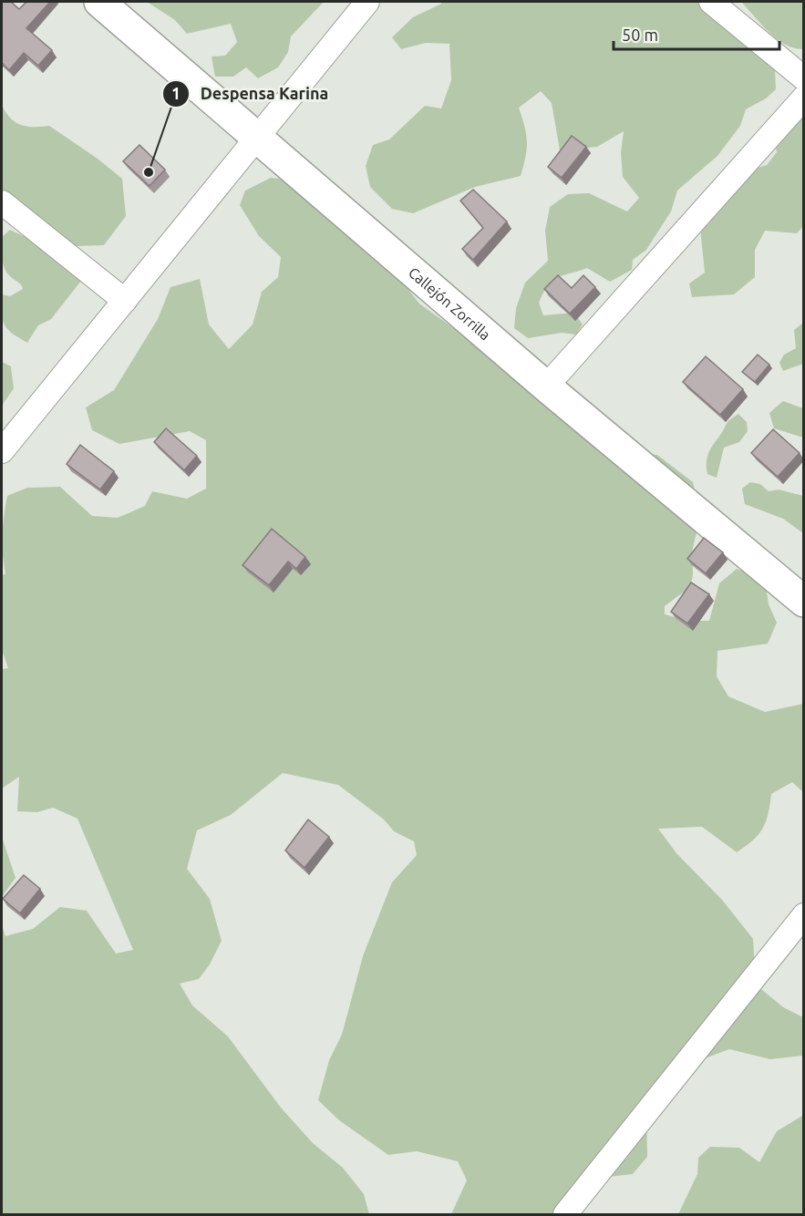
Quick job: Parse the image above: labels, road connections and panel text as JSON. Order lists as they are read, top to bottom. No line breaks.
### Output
{"streets":{"street":["Callejón Zorrilla"]},"places":["Despensa Karina"],"scale_bar":"50 m"}
